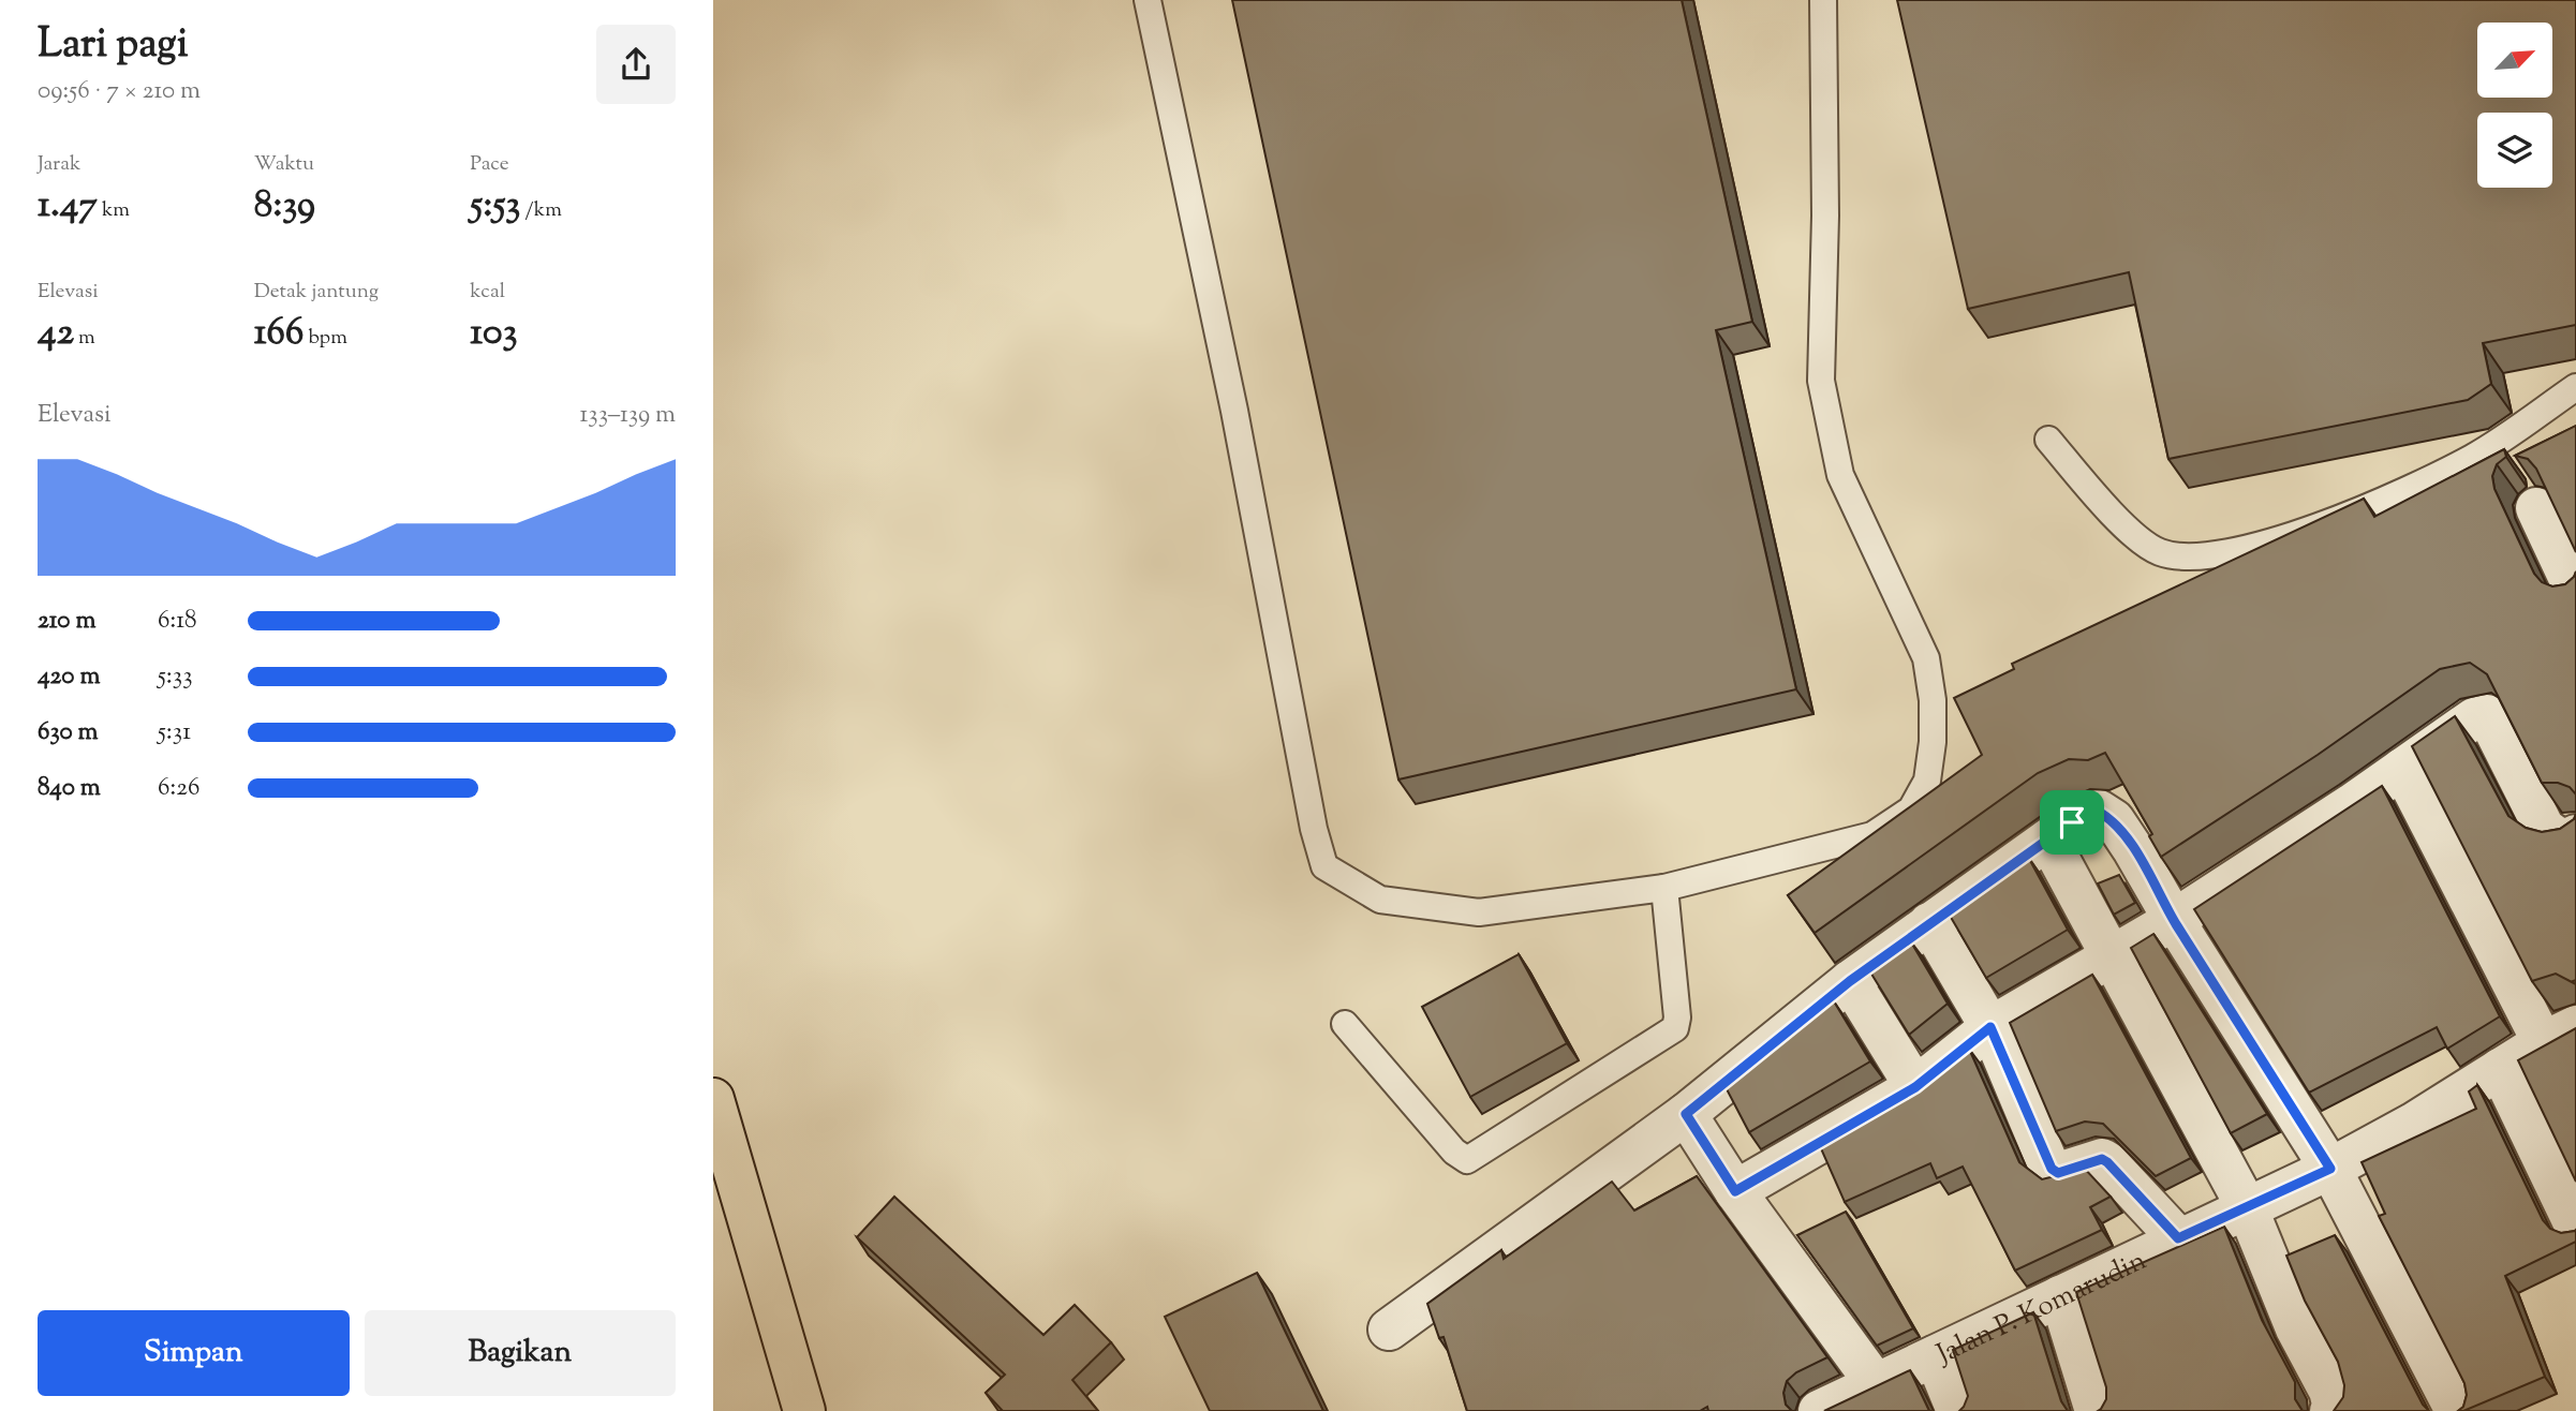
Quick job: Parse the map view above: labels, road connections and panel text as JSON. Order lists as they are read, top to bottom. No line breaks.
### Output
{"streets":{"street":["Jalan P. Komarudin"]},"north":"top right","page":{"heading":["Lari pagi","09:56 · 7 × 210 m"],"stats":[["Jarak","1.47 km"],["Waktu","8:39"],["Pace","5:53 /km"],["Elevasi","42 m"],["Detak jantung","166 bpm"],["kcal","103"]],"chart":["Elevasi","133–139 m"],"list":[{"name":"210 m","note":"6:18"},{"name":"420 m","note":"5:33"},{"name":"630 m","note":"5:31"},{"name":"840 m","note":"6:26"}],"buttons":["Simpan","Bagikan"]}}
